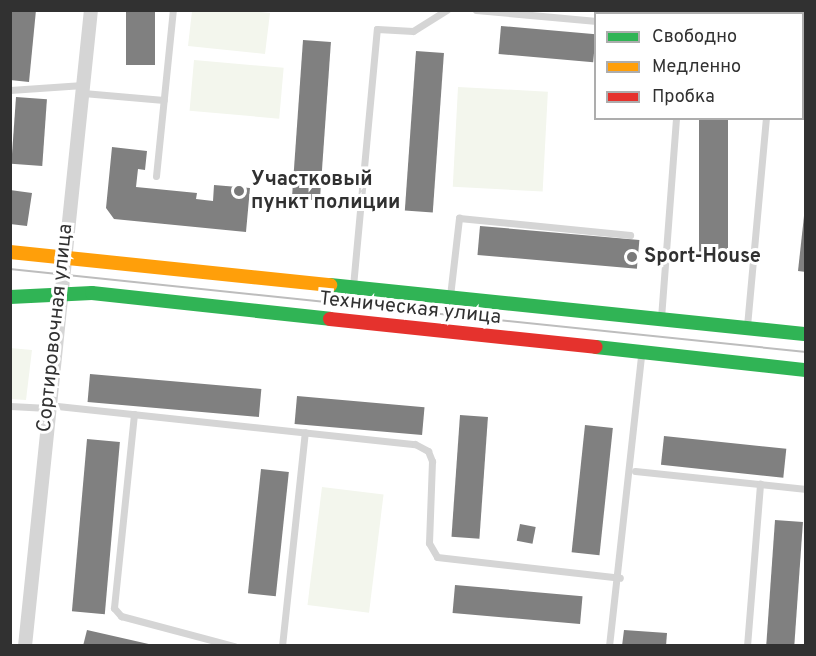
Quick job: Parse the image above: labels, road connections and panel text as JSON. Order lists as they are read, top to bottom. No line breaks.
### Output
{"streets":{"street":["Техническая улица","Сортировочная улица"]},"crossings":[["Техническая улица","Сортировочная улица"]],"places":["Участковый пункт полиции","Sport-House"],"legend":["Свободно","Медленно","Пробка"]}
